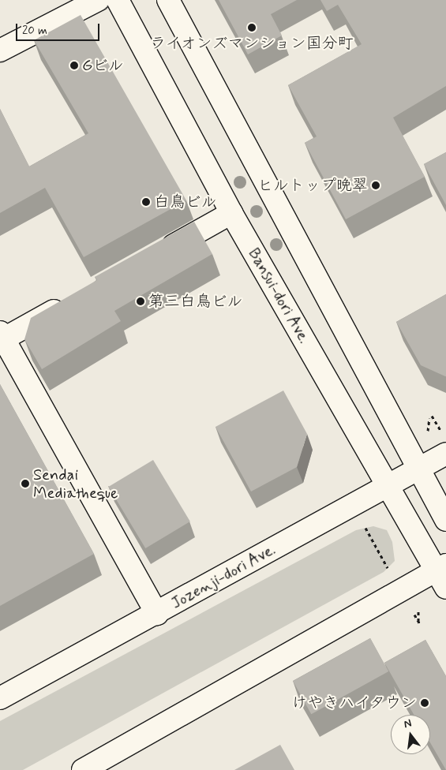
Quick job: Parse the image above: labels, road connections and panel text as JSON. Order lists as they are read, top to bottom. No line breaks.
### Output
{"streets":{"street":["Bansui-dori Ave.","Jozenji-dori Ave."]},"crossings":[["Bansui-dori Ave.","Jozenji-dori Ave."]],"places":["ライオンズマンション国分町","Gビル","ヒルトップ晩翠","白鳥ビル","第三白鳥ビル","Sendai Mediatheque","けやきハイタウン"],"scale_bar":"20 m","north":"top"}
